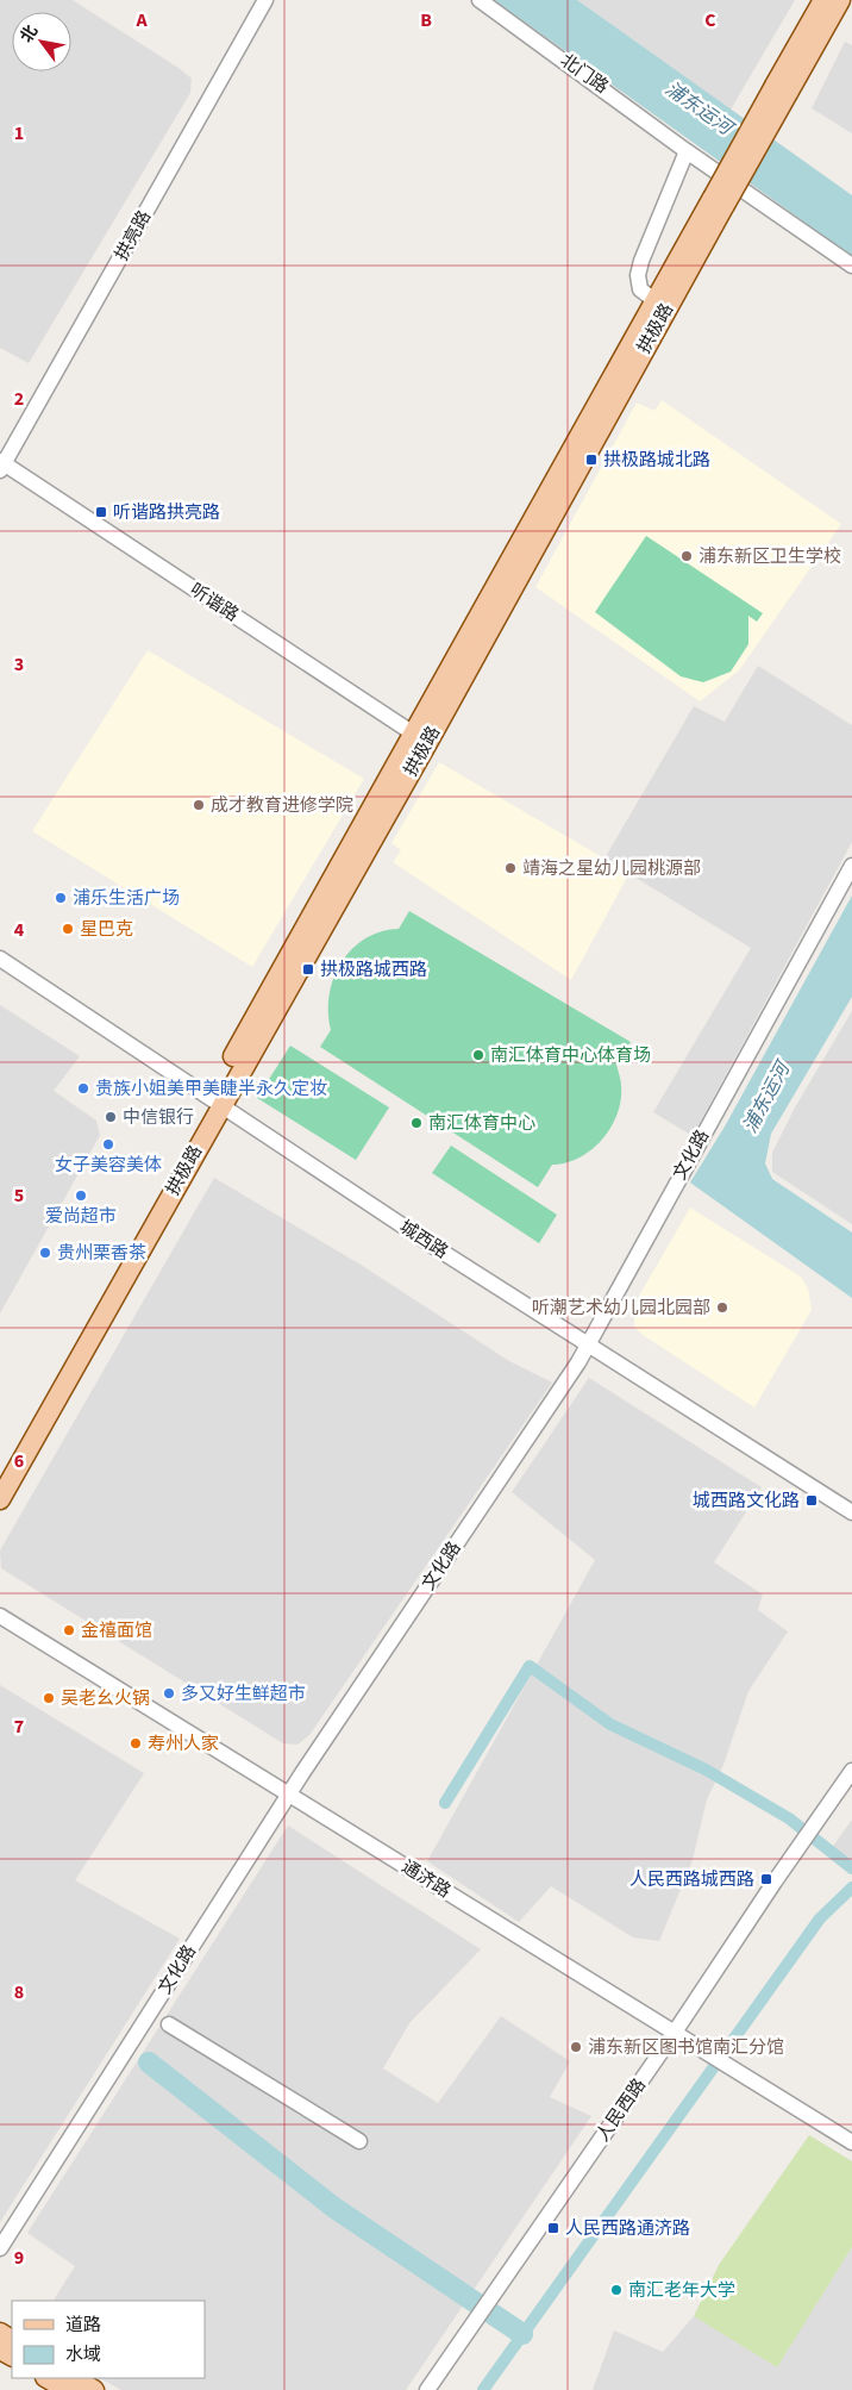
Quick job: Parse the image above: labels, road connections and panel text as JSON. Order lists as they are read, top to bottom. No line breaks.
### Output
{"streets":{"main road":["拱极路"],"street":["北门路","拱亮路","听谐路","文化路","城西路","通济路","人民西路"]},"crossings":[["拱亮路","听谐路"],["拱极路","听谐路"],["拱极路","城西路"],["文化路","城西路"],["文化路","通济路"],["通济路","人民西路"]],"water":["浦东运河"],"places":{"transit":["拱极路城北路","听谐路拱亮路","拱极路城西路","城西路文化路","人民西路城西路","人民西路通济路"],"other":["浦东新区卫生学校","成才教育进修学院","靖海之星幼儿园桃源部","浦乐生活广场","星巴克","南汇体育中心体育场","贵族小姐美甲美睫半永久定妆","中信银行","南汇体育中心","女子美容美体","爱尚超市","贵州栗香茶","听潮艺术幼儿园北园部","金禧面馆","多又好生鲜超市","吴老幺火锅","寿州人家","浦东新区图书馆南汇分馆","南汇老年大学"]},"legend":["道路","水域"],"north":"top left","grid":{"columns":["A","B","C"],"rows":["1","2","3","4","5","6","7","8","9"]}}
